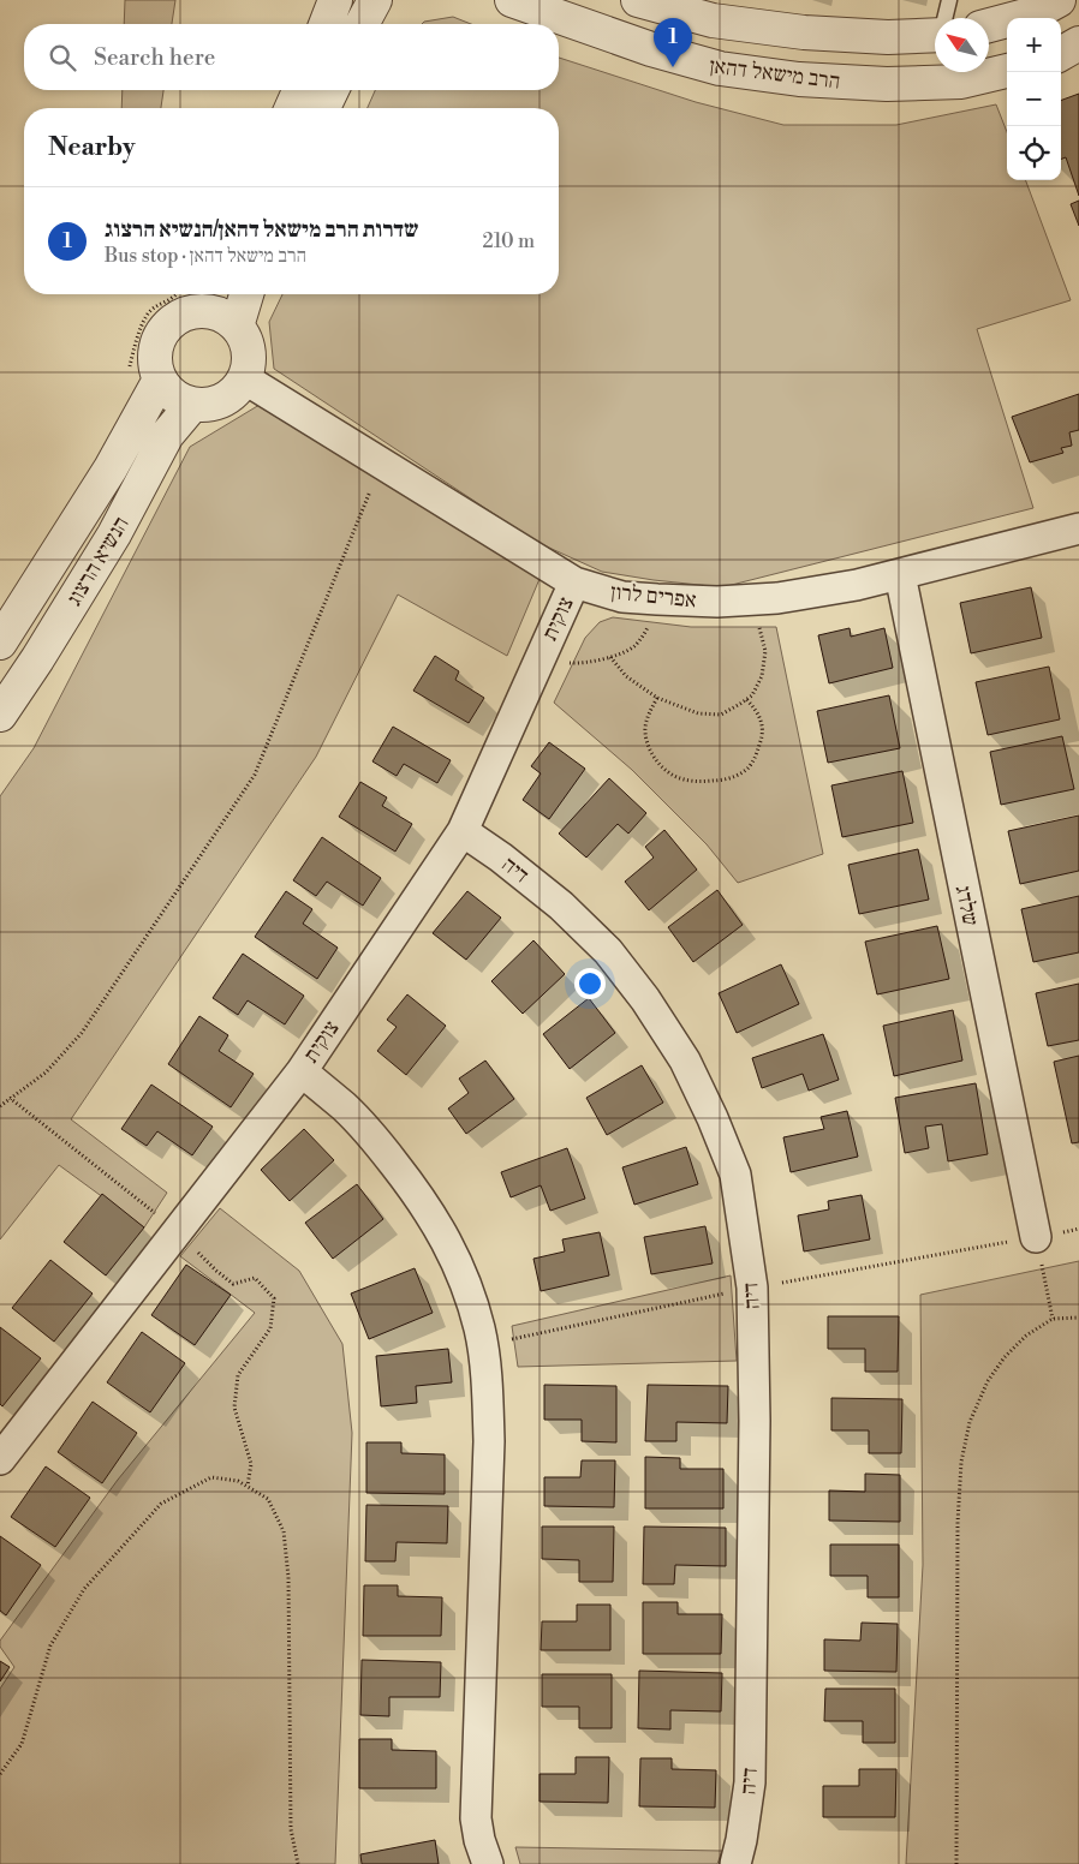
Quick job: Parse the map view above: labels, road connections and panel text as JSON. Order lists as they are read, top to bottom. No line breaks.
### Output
{"streets":{"street":["הרב מישאל דהאן","הנשיא הרצוג","אפרים לרון","צוקית","דיה","שלדג"]},"crossings":[["אפרים לרון","צוקית"],["אפרים לרון","שלדג"],["צוקית","דיה"]],"north":"top left","page":{"map_buttons":["+","−"],"pins":"1","search":"Search here","heading":"Nearby","list":[{"mark":"1","name":"שדרות הרב מישאל דהאן/הנשיא הרצוג","note":"Bus stop · הרב מישאל דהאן","value":"210 m"}]}}
